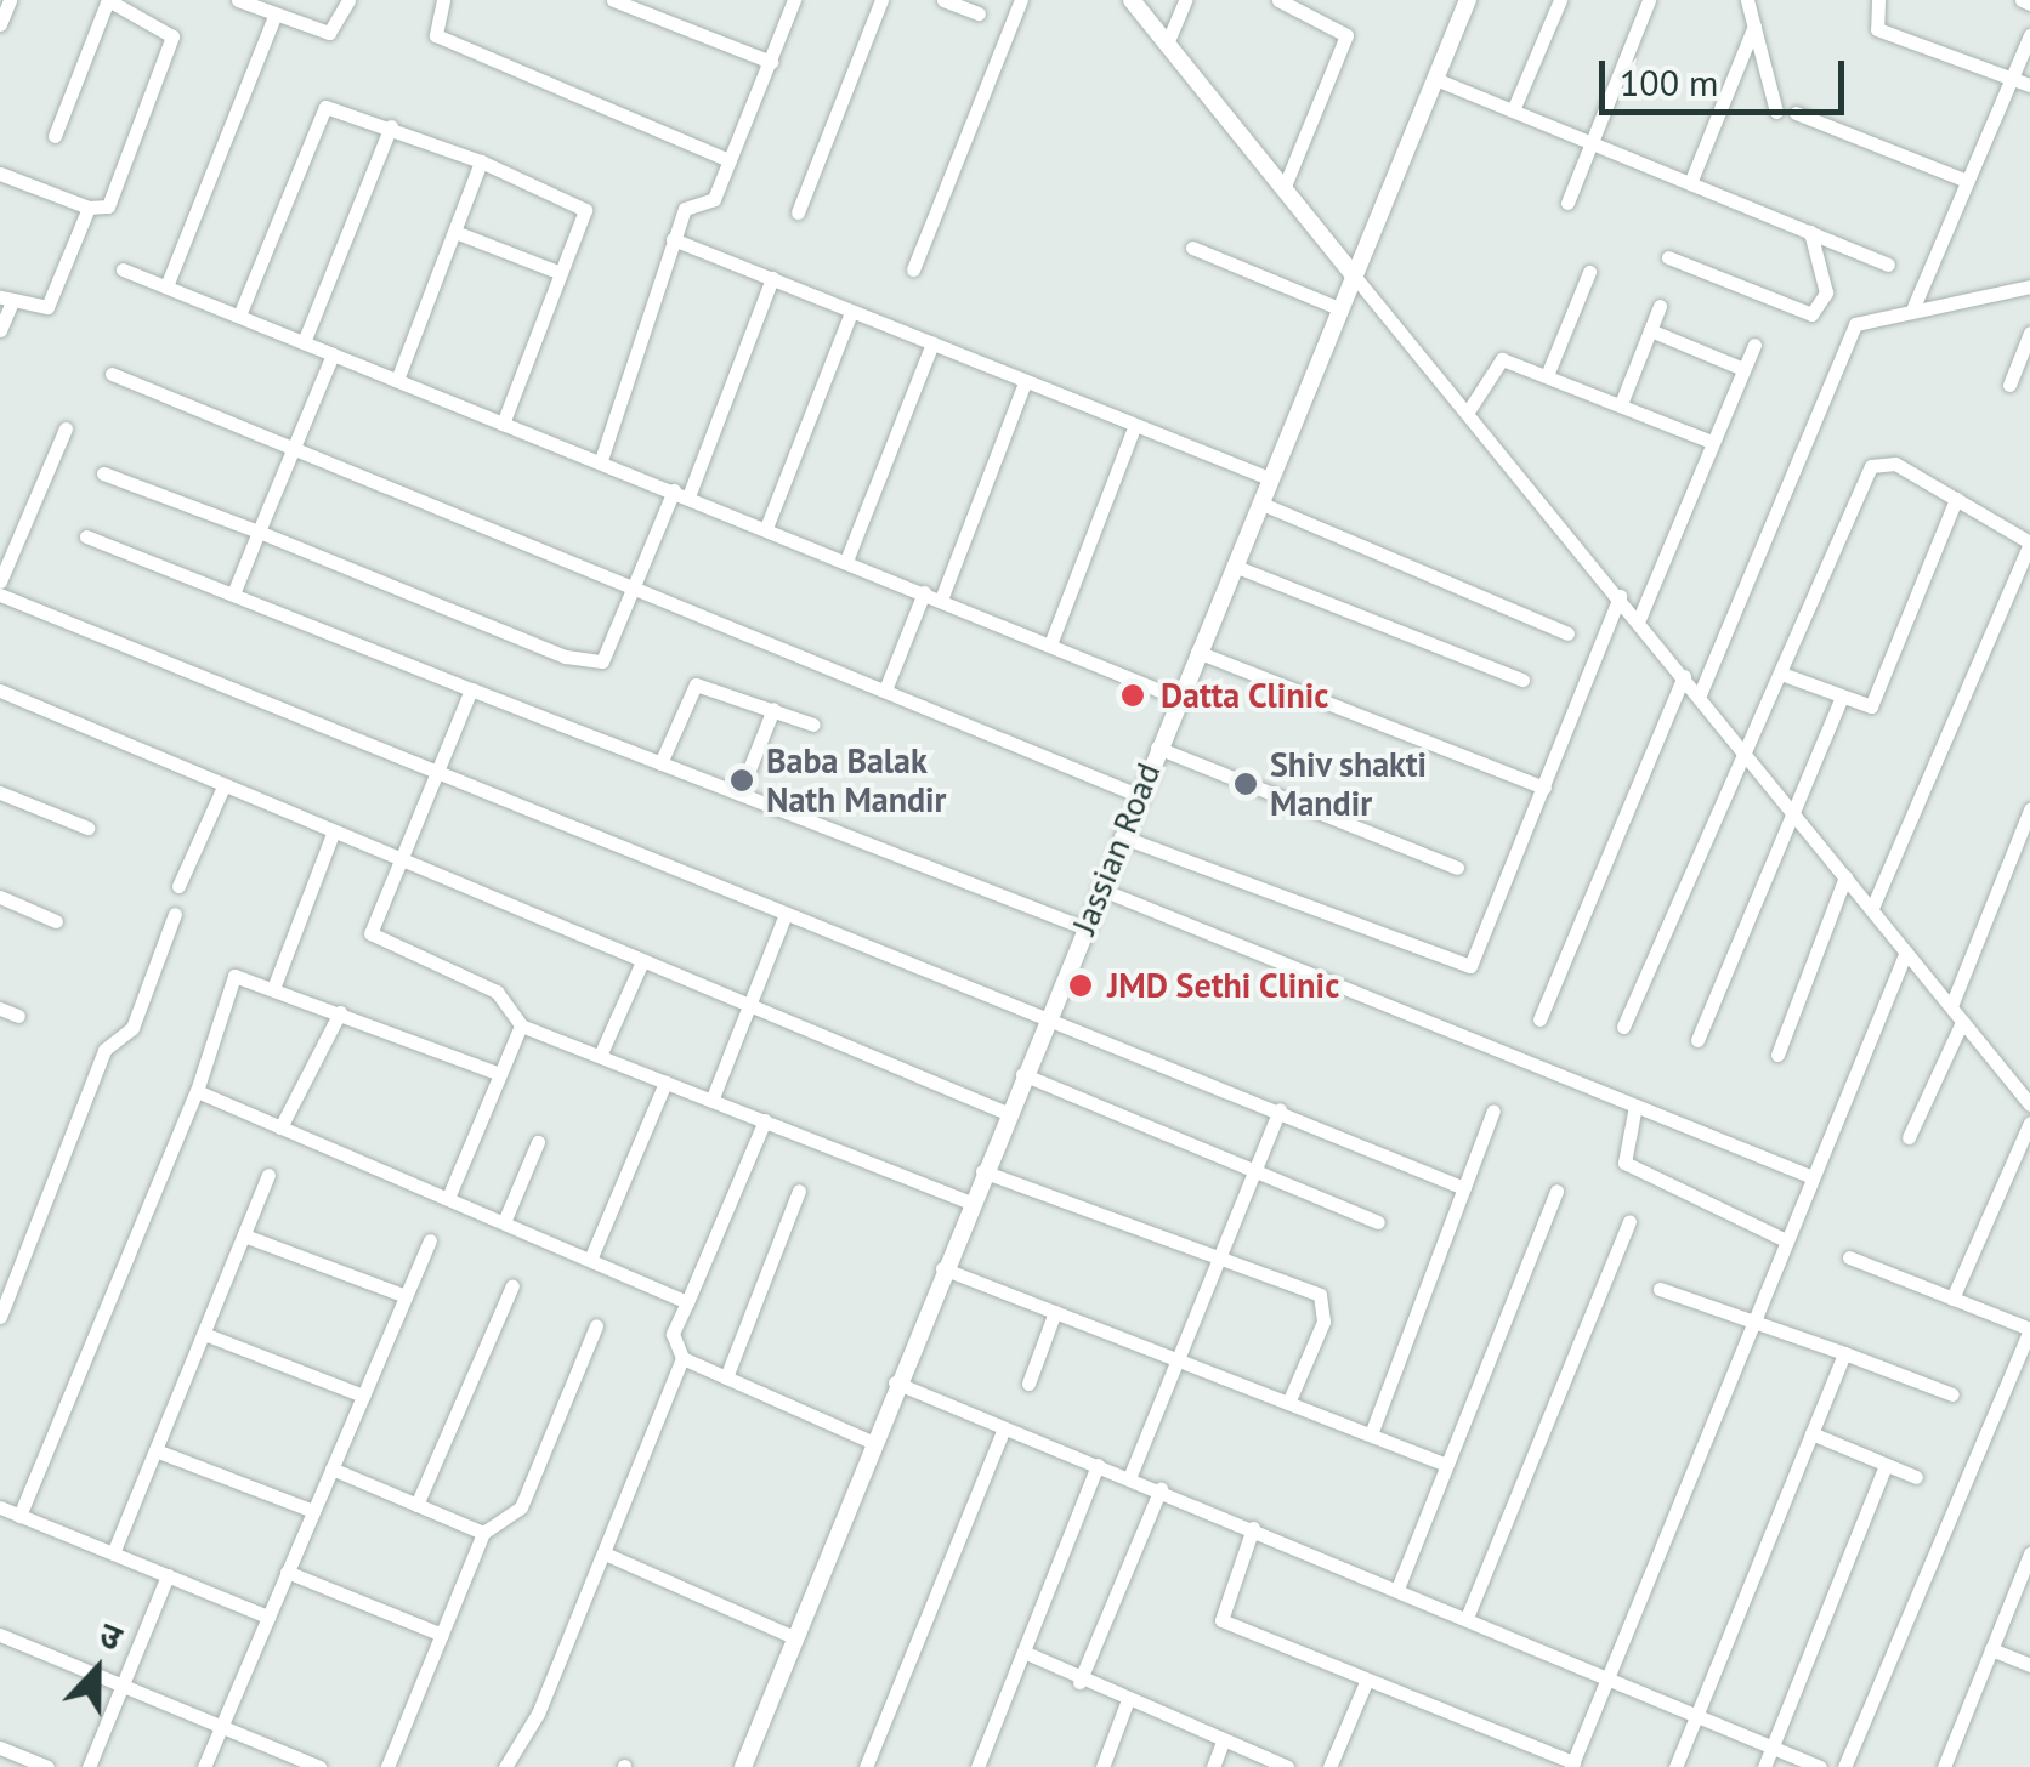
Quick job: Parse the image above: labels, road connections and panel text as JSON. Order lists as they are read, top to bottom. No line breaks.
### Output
{"streets":{"street":["Jassian Road"]},"places":["Datta Clinic","Baba Balak Nath Mandir","Shiv shakti Mandir","JMD Sethi Clinic"],"scale_bar":"100 m","north":"top"}
